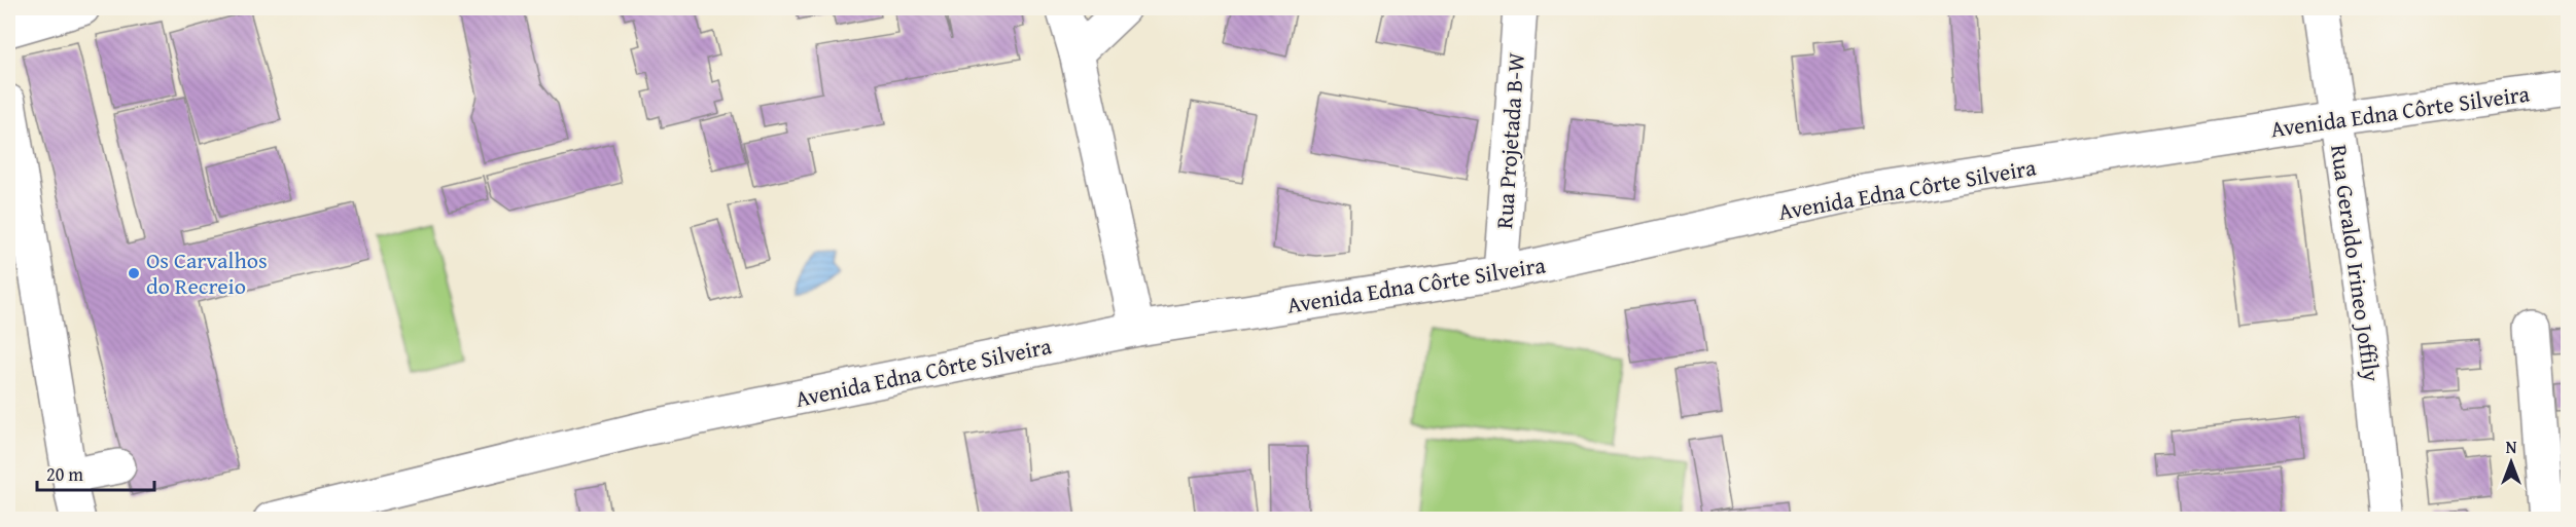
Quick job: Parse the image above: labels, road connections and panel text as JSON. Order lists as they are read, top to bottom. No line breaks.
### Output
{"streets":{"street":["Avenida Edna Côrte Silveira","Rua Projetada B-W","Rua Geraldo Irineo Joffily"]},"crossings":[["Avenida Edna Côrte Silveira","Rua Projetada B-W"],["Avenida Edna Côrte Silveira","Rua Geraldo Irineo Joffily"]],"places":["Os Carvalhos do Recreio"],"scale_bar":"20 m","north":"top"}
